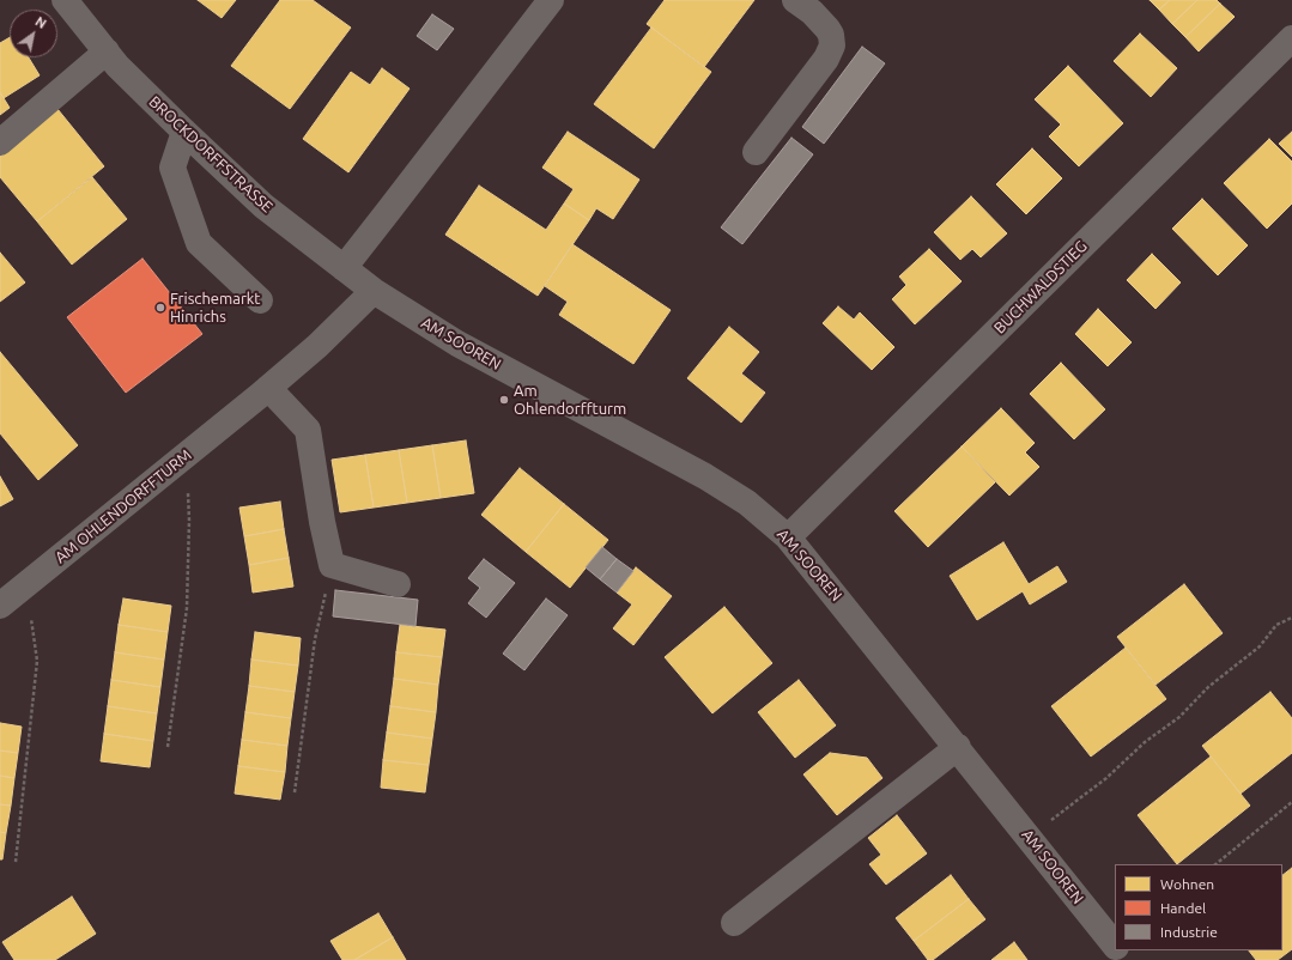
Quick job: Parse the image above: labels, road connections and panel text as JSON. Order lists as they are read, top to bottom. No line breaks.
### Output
{"streets":{"street":["BROCKDORFFSTRASSE","BUCHWALDSTIEG","AM SOOREN","AM OHLENDORFFTURM"]},"crossings":[["BROCKDORFFSTRASSE","AM SOOREN"],["BROCKDORFFSTRASSE","AM OHLENDORFFTURM"],["BUCHWALDSTIEG","AM SOOREN"],["AM SOOREN","AM OHLENDORFFTURM"]],"places":["Frischemarkt Hinrichs","Am Ohlendorffturm"],"legend":["Wohnen","Handel","Industrie"],"north":"top right"}
